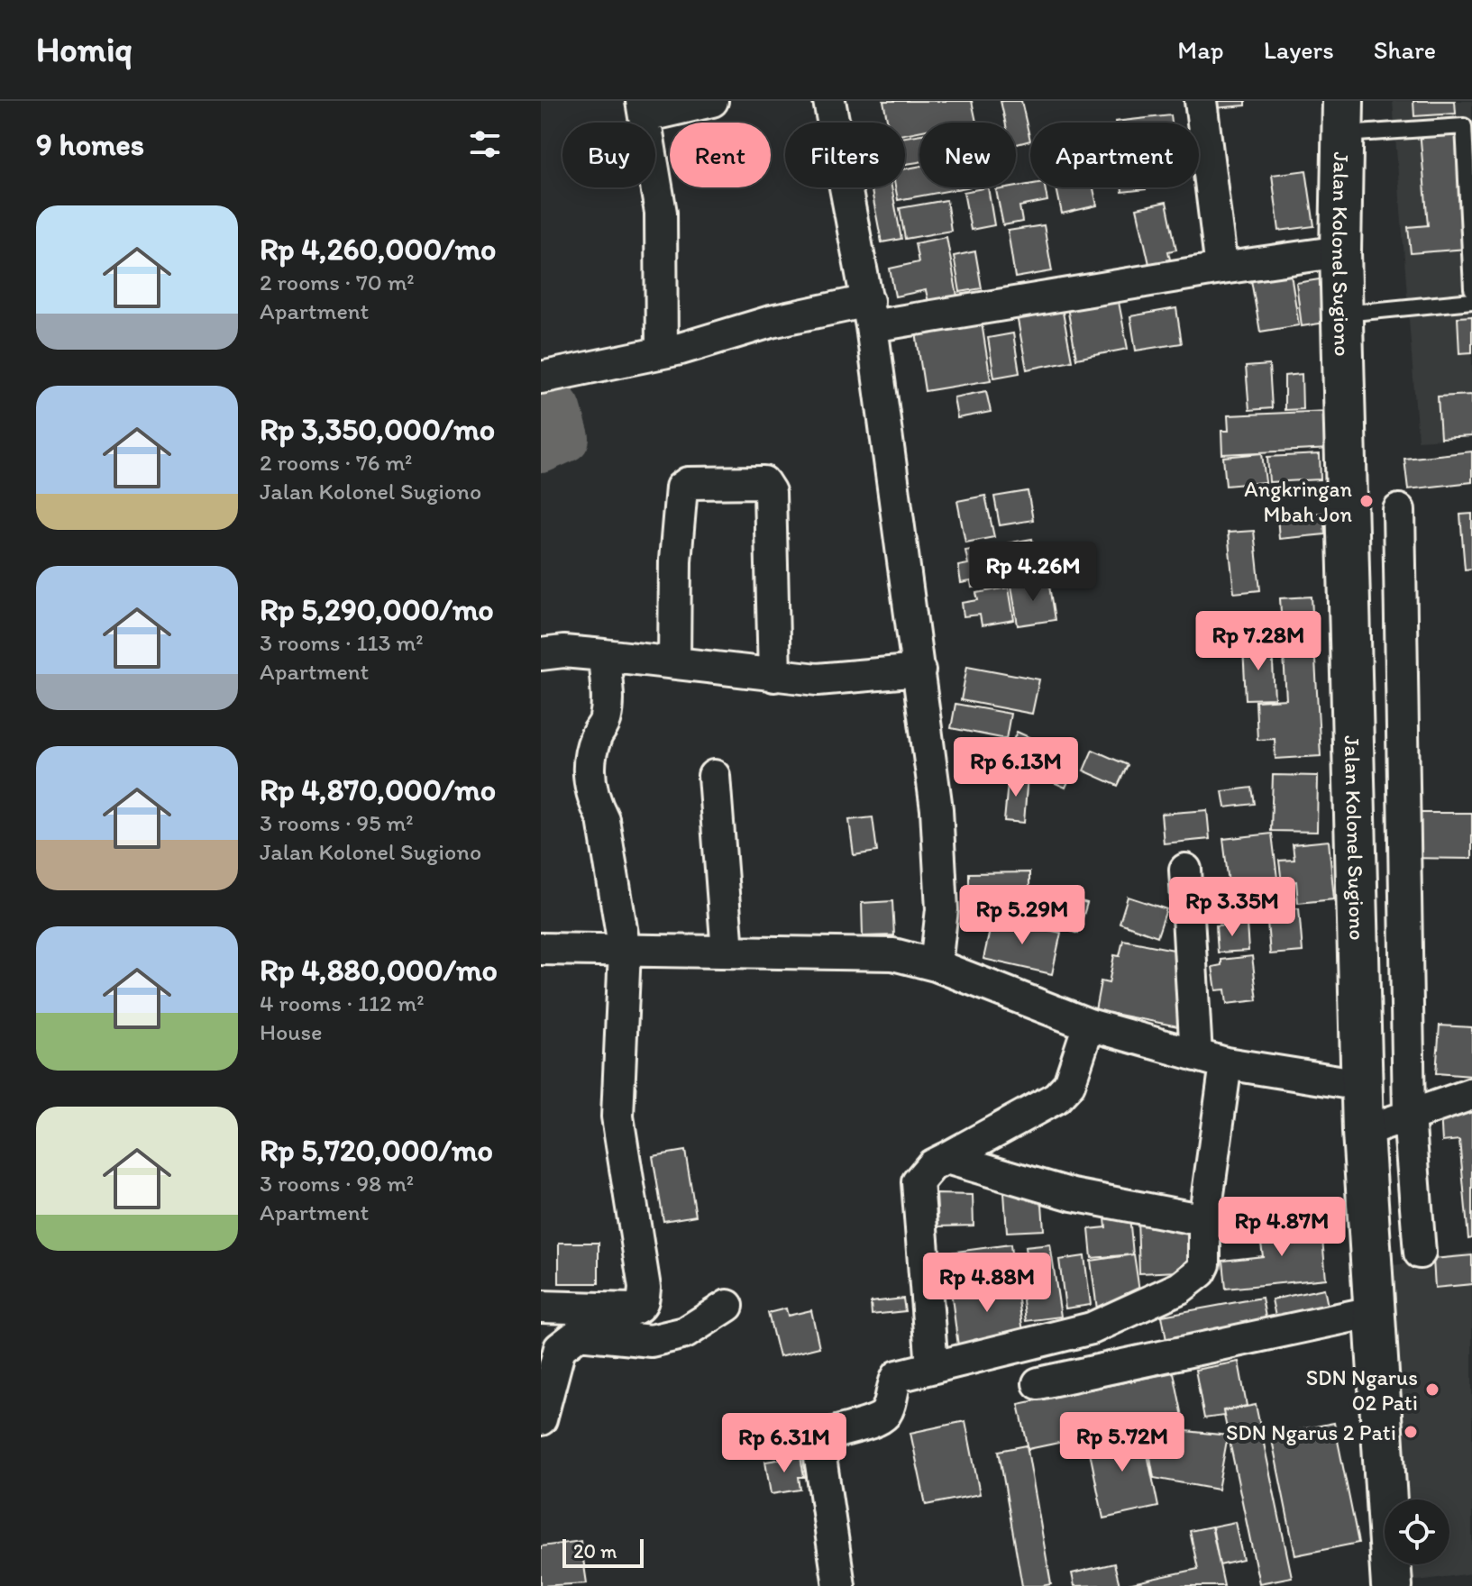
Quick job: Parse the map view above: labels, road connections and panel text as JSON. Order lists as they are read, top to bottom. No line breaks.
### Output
{"streets":{"main road":["Jalan Kolonel Sugiono"]},"places":["Angkringan Mbah Jon","SDN Ngarus 02 Pati","SDN Ngarus 2 Pati"],"scale_bar":"20 m","page":{"header":"Homiq","nav":["Map","Layers","Share"],"heading":"9 homes","chip":["Buy","Rent","Filters","New","Apartment"],"list":[{"name":"Rp 4,260,000/mo","note":"2 rooms · 70 m² · Apartment"},{"name":"Rp 3,350,000/mo","note":"2 rooms · 76 m² · Jalan Kolonel Sugiono"},{"name":"Rp 5,290,000/mo","note":"3 rooms · 113 m² · Apartment"},{"name":"Rp 4,870,000/mo","note":"3 rooms · 95 m² · Jalan Kolonel Sugiono"},{"name":"Rp 4,880,000/mo","note":"4 rooms · 112 m² · House"},{"name":"Rp 5,720,000/mo","note":"3 rooms · 98 m² · Apartment"}],"price":["Rp 4.26M","Rp 7.28M","Rp 6.13M","Rp 3.35M","Rp 5.29M","Rp 4.87M","Rp 4.88M","Rp 5.72M","Rp 6.31M"],"scale":"20 m"}}
